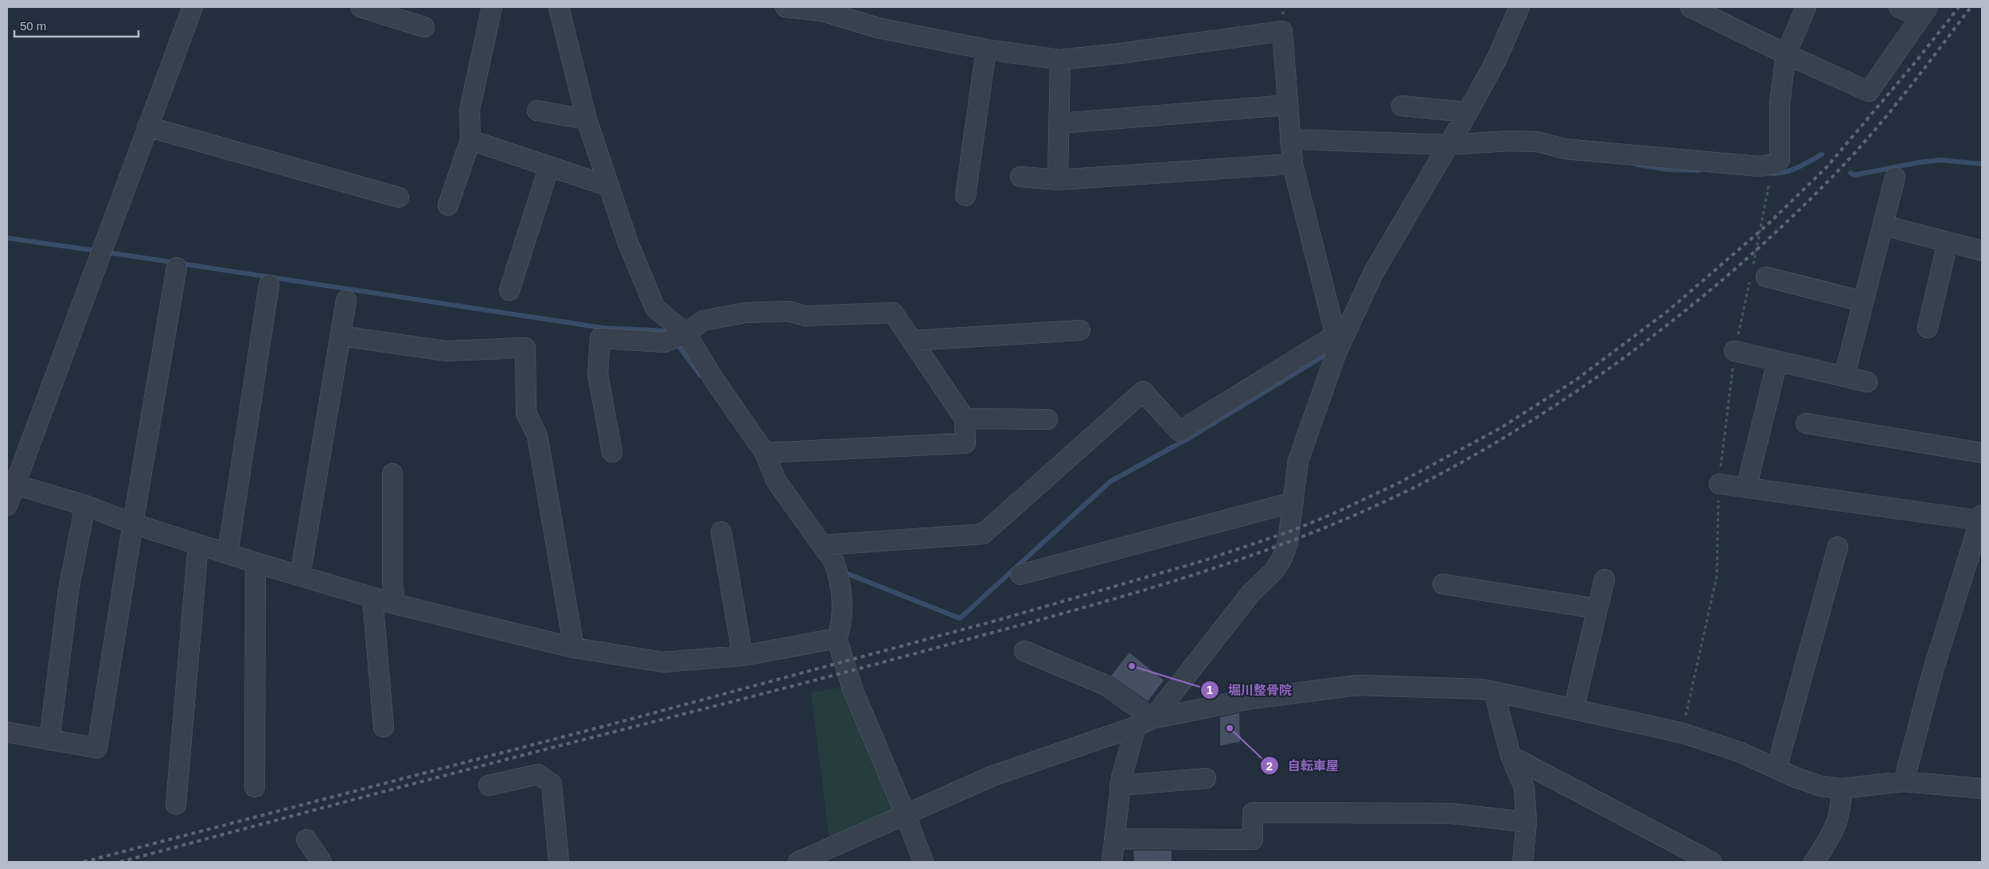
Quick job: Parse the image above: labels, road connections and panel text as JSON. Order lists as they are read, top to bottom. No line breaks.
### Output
{"places":["堀川整骨院","自転車屋"],"scale_bar":"50 m"}
